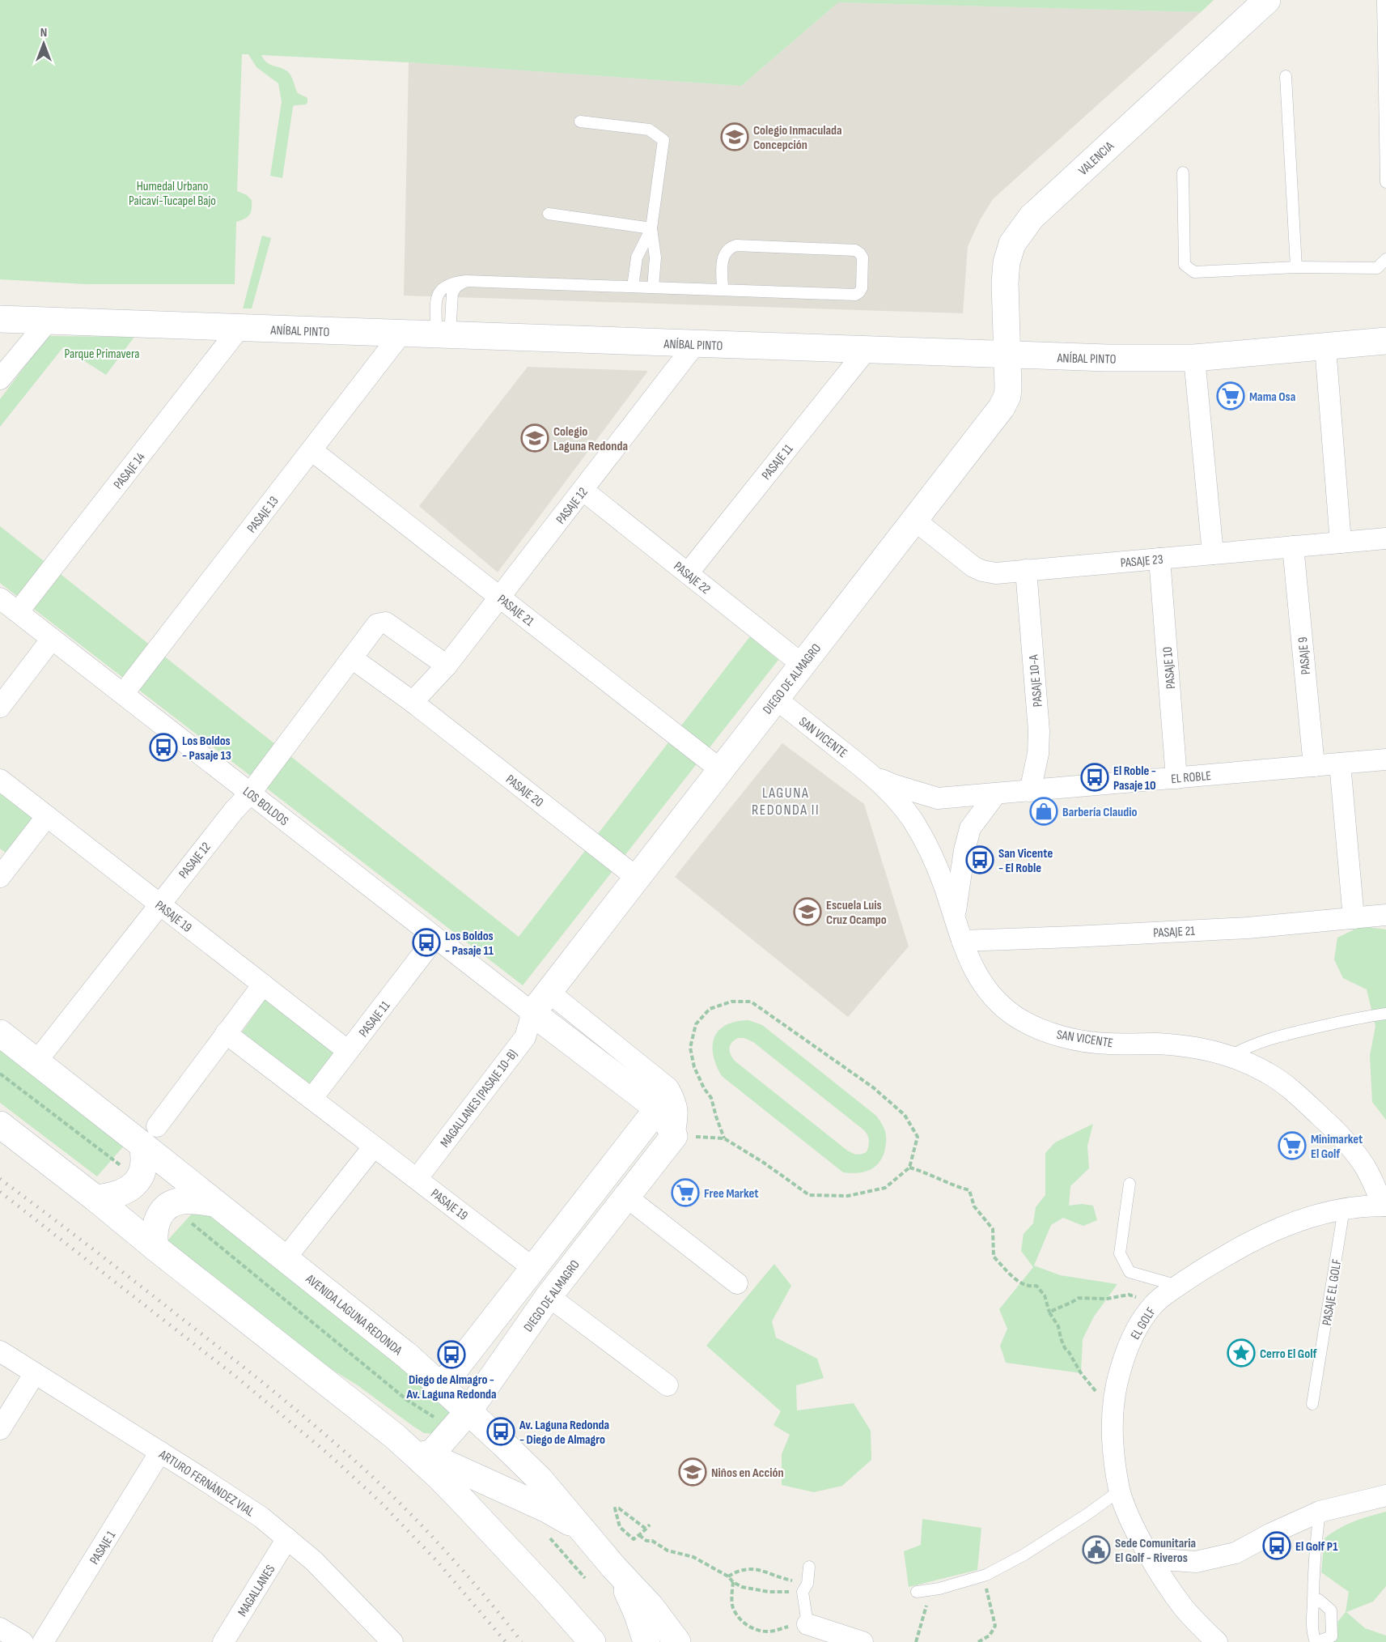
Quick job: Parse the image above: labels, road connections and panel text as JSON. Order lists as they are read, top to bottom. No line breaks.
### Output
{"streets":{"street":["VALENCIA","ANÍBAL PINTO","PASAJE 11","PASAJE 14","PASAJE 12","PASAJE 13","PASAJE 23","PASAJE 22","PASAJE 21","PASAJE 9","PASAJE 10","DIEGO DE ALMAGRO","PASAJE 10-A","SAN VICENTE","EL ROBLE","PASAJE 20","LOS BOLDOS","PASAJE 19","MAGALLANES (PASAJE 10-B)","AVENIDA LAGUNA REDONDA","EL GOLF","ARTURO FERNÁNDEZ VIAL","PASAJE 1","MAGALLANES"],"lane":["PASAJE EL GOLF"]},"crossings":[["VALENCIA","ANÍBAL PINTO"],["VALENCIA","DIEGO DE ALMAGRO"],["ANÍBAL PINTO","PASAJE 11"],["ANÍBAL PINTO","PASAJE 14"],["ANÍBAL PINTO","PASAJE 12"],["ANÍBAL PINTO","PASAJE 13"],["ANÍBAL PINTO","DIEGO DE ALMAGRO"],["PASAJE 11","PASAJE 22"],["PASAJE 11","LOS BOLDOS"],["PASAJE 11","PASAJE 19"],["PASAJE 14","LOS BOLDOS"],["PASAJE 12","PASAJE 22"],["PASAJE 12","PASAJE 21"],["PASAJE 12","PASAJE 20"],["PASAJE 12","LOS BOLDOS"],["PASAJE 12","PASAJE 19"],["PASAJE 12","AVENIDA LAGUNA REDONDA"],["PASAJE 13","PASAJE 21"],["PASAJE 13","LOS BOLDOS"],["PASAJE 23","PASAJE 9"],["PASAJE 23","PASAJE 10"],["PASAJE 23","DIEGO DE ALMAGRO"],["PASAJE 23","PASAJE 10-A"],["PASAJE 22","DIEGO DE ALMAGRO"],["PASAJE 21","DIEGO DE ALMAGRO"],["PASAJE 21","SAN VICENTE"],["PASAJE 9","EL ROBLE"],["PASAJE 10","EL ROBLE"],["DIEGO DE ALMAGRO","SAN VICENTE"],["DIEGO DE ALMAGRO","PASAJE 20"],["DIEGO DE ALMAGRO","LOS BOLDOS"],["DIEGO DE ALMAGRO","MAGALLANES (PASAJE 10-B)"],["DIEGO DE ALMAGRO","AVENIDA LAGUNA REDONDA"],["PASAJE 10-A","EL ROBLE"],["SAN VICENTE","EL ROBLE"],["SAN VICENTE","EL GOLF"],["LOS BOLDOS","MAGALLANES (PASAJE 10-B)"],["PASAJE 19","MAGALLANES (PASAJE 10-B)"],["PASAJE EL GOLF","EL GOLF"],["ARTURO FERNÁNDEZ VIAL","PASAJE 1"],["ARTURO FERNÁNDEZ VIAL","MAGALLANES"]],"districts":["LAGUNA REDONDA II"],"parks":["Humedal Urbano Paicaví-Tucapel Bajo","Parque Primavera"],"places":{"school or university":["Colegio Inmaculada Concepción","Colegio Laguna Redonda","Escuela Luis Cruz Ocampo","Niños en Acción"],"supermarket":["Mama Osa","Minimarket El Golf","Free Market"],"bus stop":["Los Boldos - Pasaje 13","El Roble - Pasaje 10","San Vicente - El Roble","Los Boldos - Pasaje 11","Diego de Almagro - Av. Laguna Redonda","Av. Laguna Redonda - Diego de Almagro","El Golf P1"],"shop":["Barbería Claudio"],"place":["Cerro El Golf"],"public building":["Sede Comunitaria El Golf - Riveros"]},"north":"top"}
